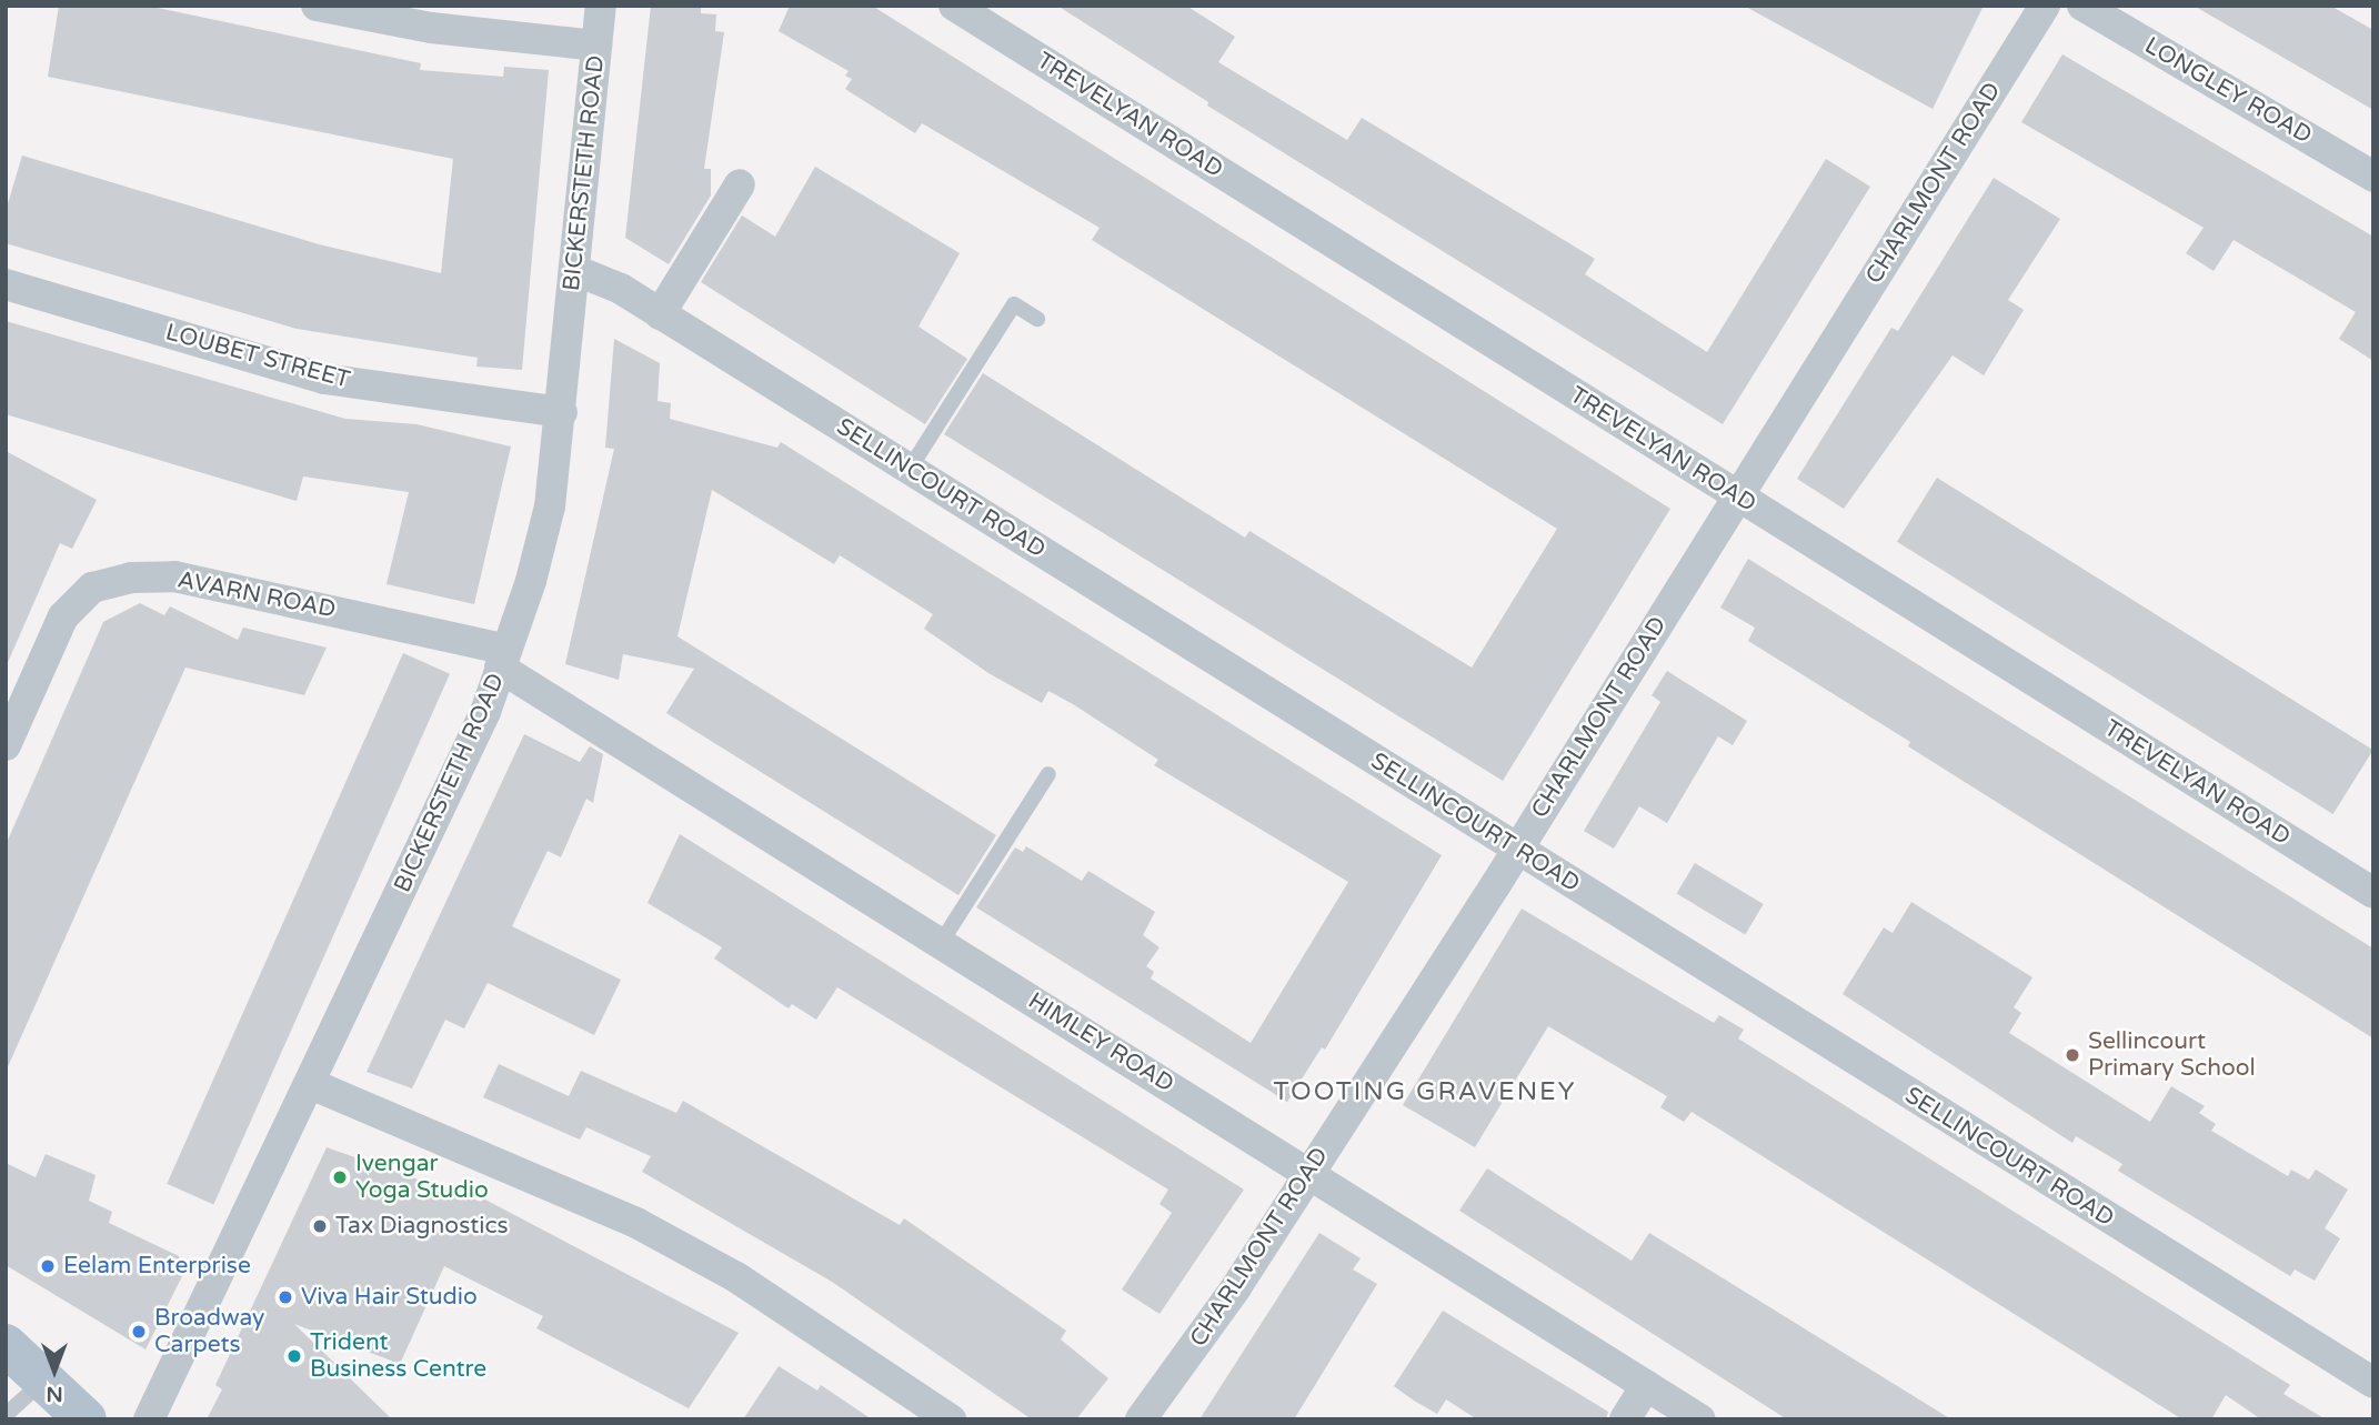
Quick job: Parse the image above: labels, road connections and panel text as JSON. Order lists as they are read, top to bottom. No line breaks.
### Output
{"streets":{"street":["LONGLEY ROAD","TREVELYAN ROAD","BICKERSTETH ROAD","CHARLMONT ROAD","LOUBET STREET","SELLINCOURT ROAD","AVARN ROAD","HIMLEY ROAD"]},"crossings":[["TREVELYAN ROAD","CHARLMONT ROAD"],["BICKERSTETH ROAD","LOUBET STREET"],["BICKERSTETH ROAD","SELLINCOURT ROAD"],["BICKERSTETH ROAD","AVARN ROAD"],["BICKERSTETH ROAD","HIMLEY ROAD"],["CHARLMONT ROAD","SELLINCOURT ROAD"],["CHARLMONT ROAD","HIMLEY ROAD"],["AVARN ROAD","HIMLEY ROAD"]],"districts":["TOOTING GRAVENEY"],"places":["Sellincourt Primary School","Ivengar Yoga Studio","Tax Diagnostics","Eelam Enterprise","Viva Hair Studio","Broadway Carpets","Trident Business Centre"],"north":"bottom"}
